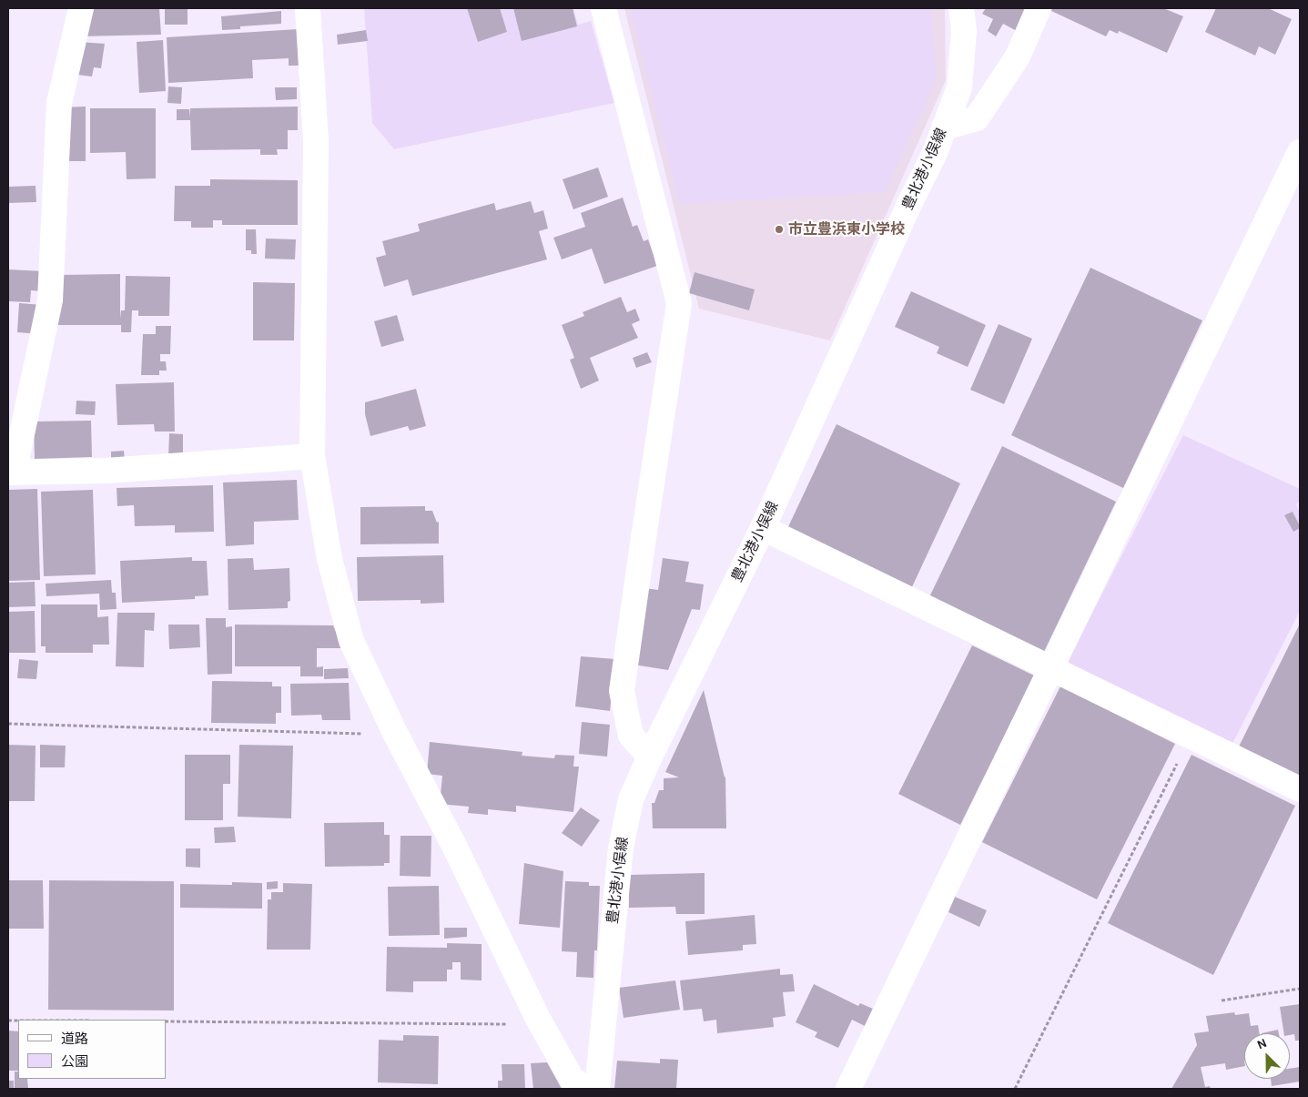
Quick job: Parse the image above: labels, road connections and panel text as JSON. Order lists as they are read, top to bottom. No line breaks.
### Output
{"streets":{"street":["豊北港小俣線"]},"places":["市立豊浜東小学校"],"legend":["道路","公園"],"north":"top left"}
